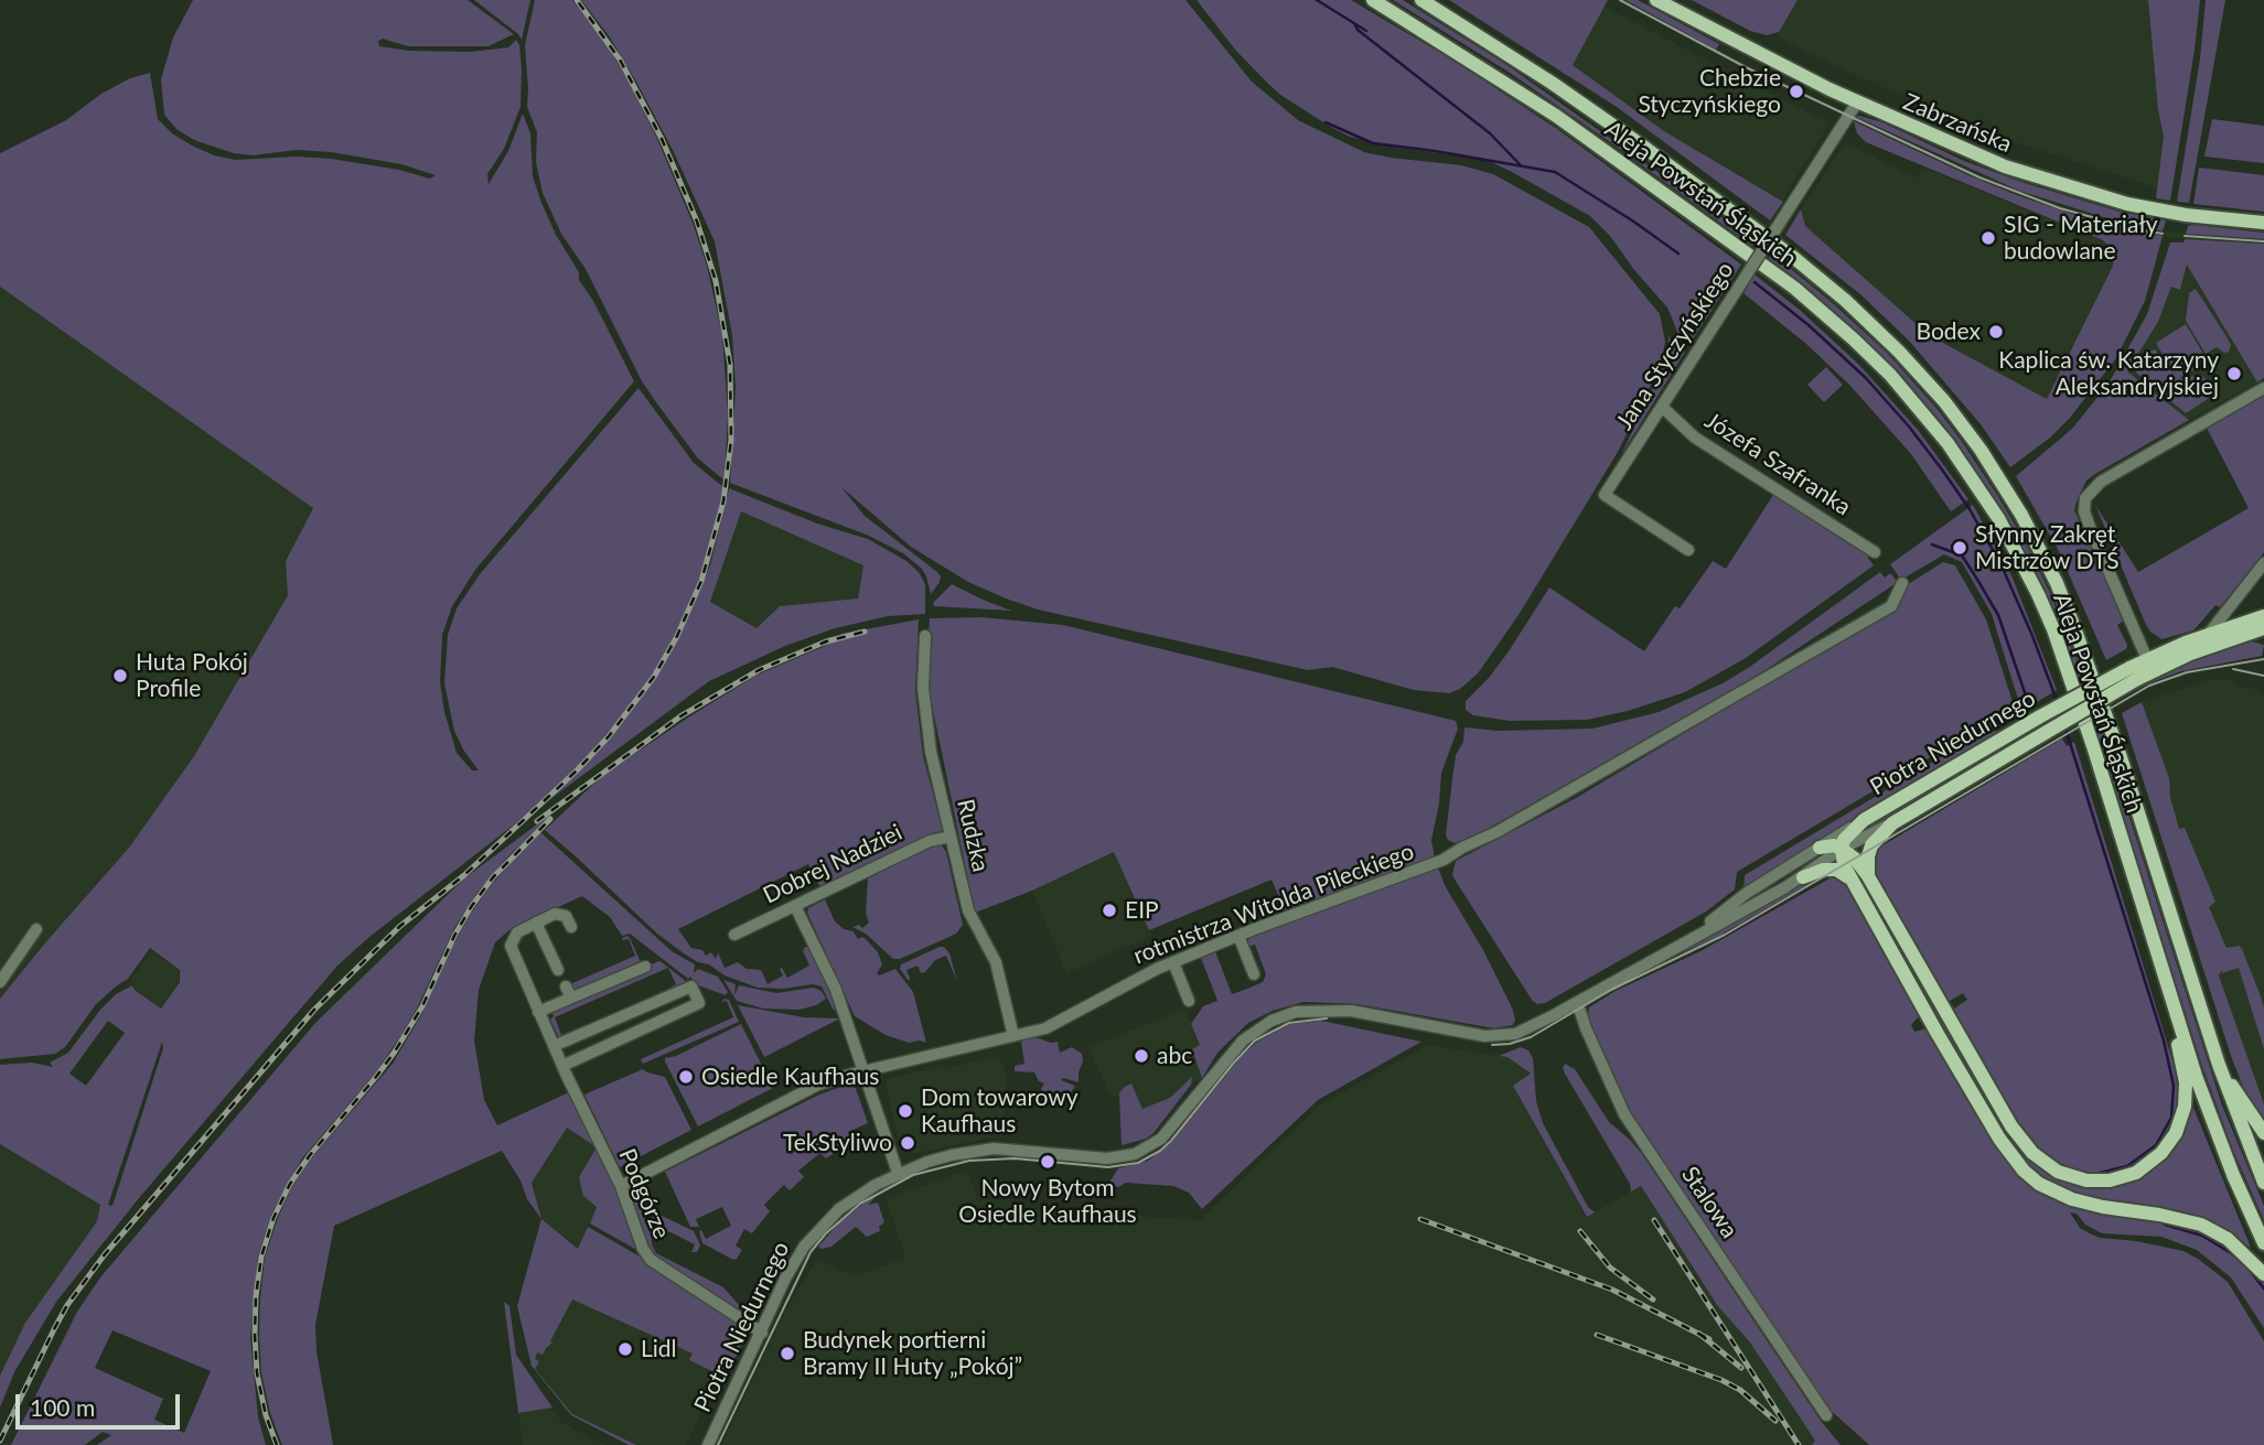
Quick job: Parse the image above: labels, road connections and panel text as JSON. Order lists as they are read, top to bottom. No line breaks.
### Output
{"streets":{"main road":["Zabrzańska","Aleja Powstań Śląskich","Piotra Niedurnego"],"street":["Jana Styczyńskiego","Józefa Szafranka","Rudzka","Dobrej Nadziei","rotmistrza Witolda Pileckiego","Podgórze","Stalowa"]},"crossings":[["Zabrzańska","Jana Styczyńskiego"],["Jana Styczyńskiego","Józefa Szafranka"],["Piotra Niedurnego","Podgórze"],["Piotra Niedurnego","Stalowa"],["Rudzka","Dobrej Nadziei"],["Rudzka","rotmistrza Witolda Pileckiego"],["rotmistrza Witolda Pileckiego","Podgórze"]],"places":["Chebzie Styczyńskiego","SIG - Materiały budowlane","Bodex","Kaplica św. Katarzyny Aleksandryjskiej","Słynny Zakręt Mistrzów DTŚ","Huta Pokój Profile","EIP","abc","Osiedle Kaufhaus","Dom towarowy Kaufhaus","TekStyliwo","Nowy Bytom Osiedle Kaufhaus","Lidl","Budynek portierni Bramy II Huty „Pokój”"],"scale_bar":"100 m"}
